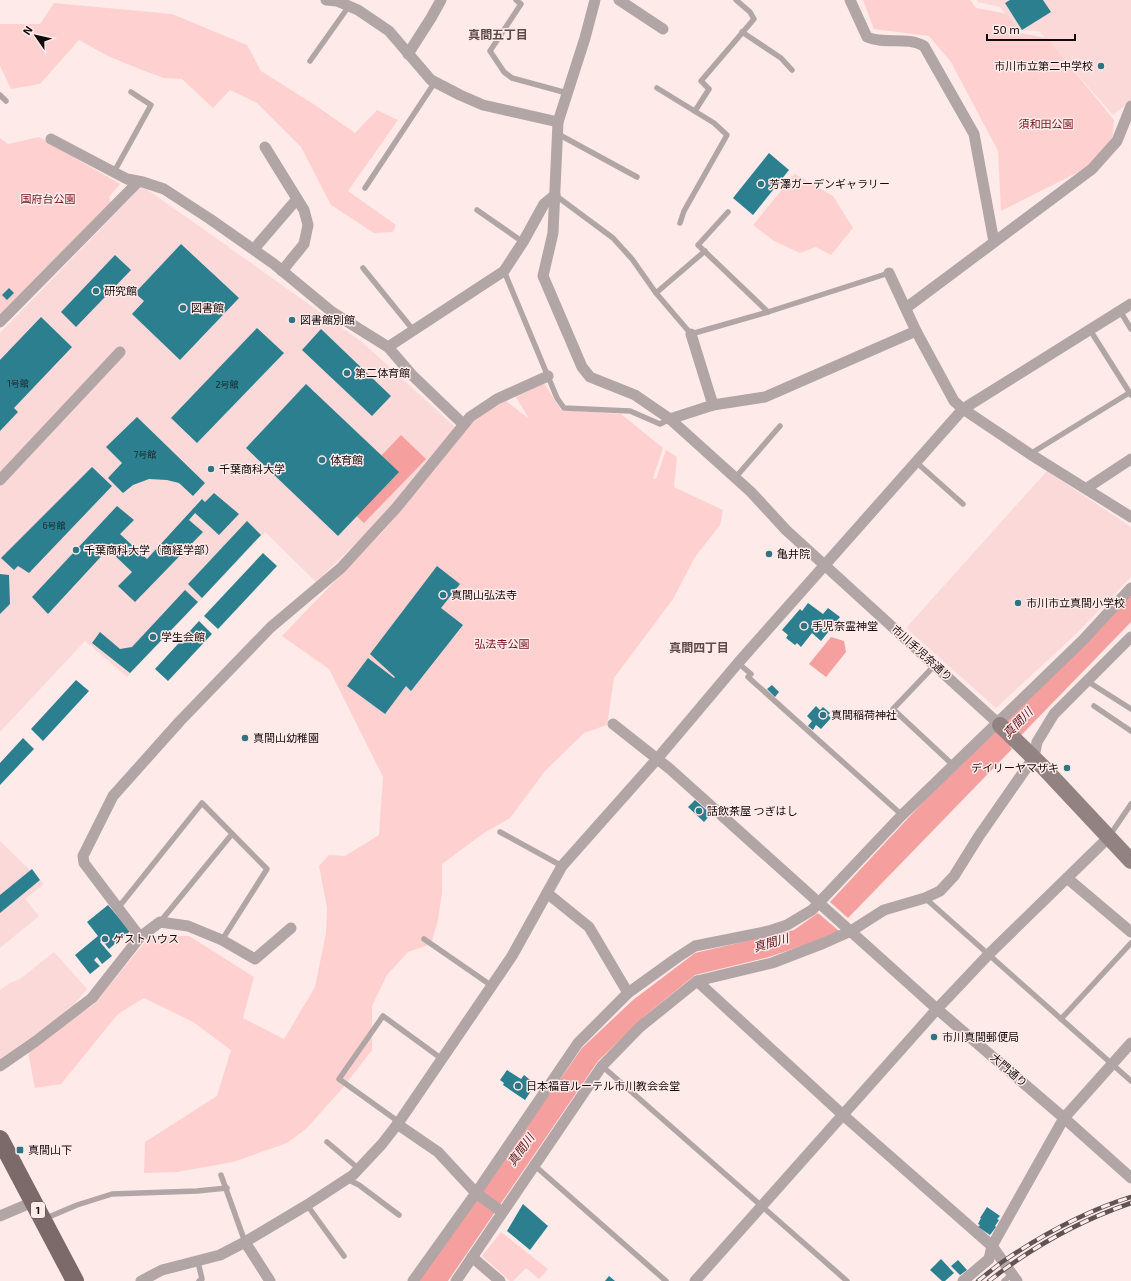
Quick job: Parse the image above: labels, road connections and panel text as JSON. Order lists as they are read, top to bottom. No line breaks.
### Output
{"streets":{"main road":["1"],"street":["市川手児奈通り","大門通り"]},"districts":["真間五丁目","真間四丁目"],"water":["真間川"],"parks":["須和田公園","国府台公園","弘法寺公園"],"places":{"other":["市川市立第二中学校","芳澤ガーデンギャラリー","研究館","図書館","図書館別館","第二体育館","体育館","千葉商科大学","千葉商科大学（商経学部）","亀井院","真間山弘法寺","市川市立真間小学校","手児奈霊神堂","学生会館","真間稲荷神社","真間山幼稚園","デイリーヤマザキ","話飲茶屋 つぎはし","ゲストハウス","市川真間郵便局","日本福音ルーテル市川教会会堂"],"transit":["真間山下"]},"house_numbers":["1号館","2号館","7号館","6号館"],"scale_bar":"50 m","north":"top left"}
